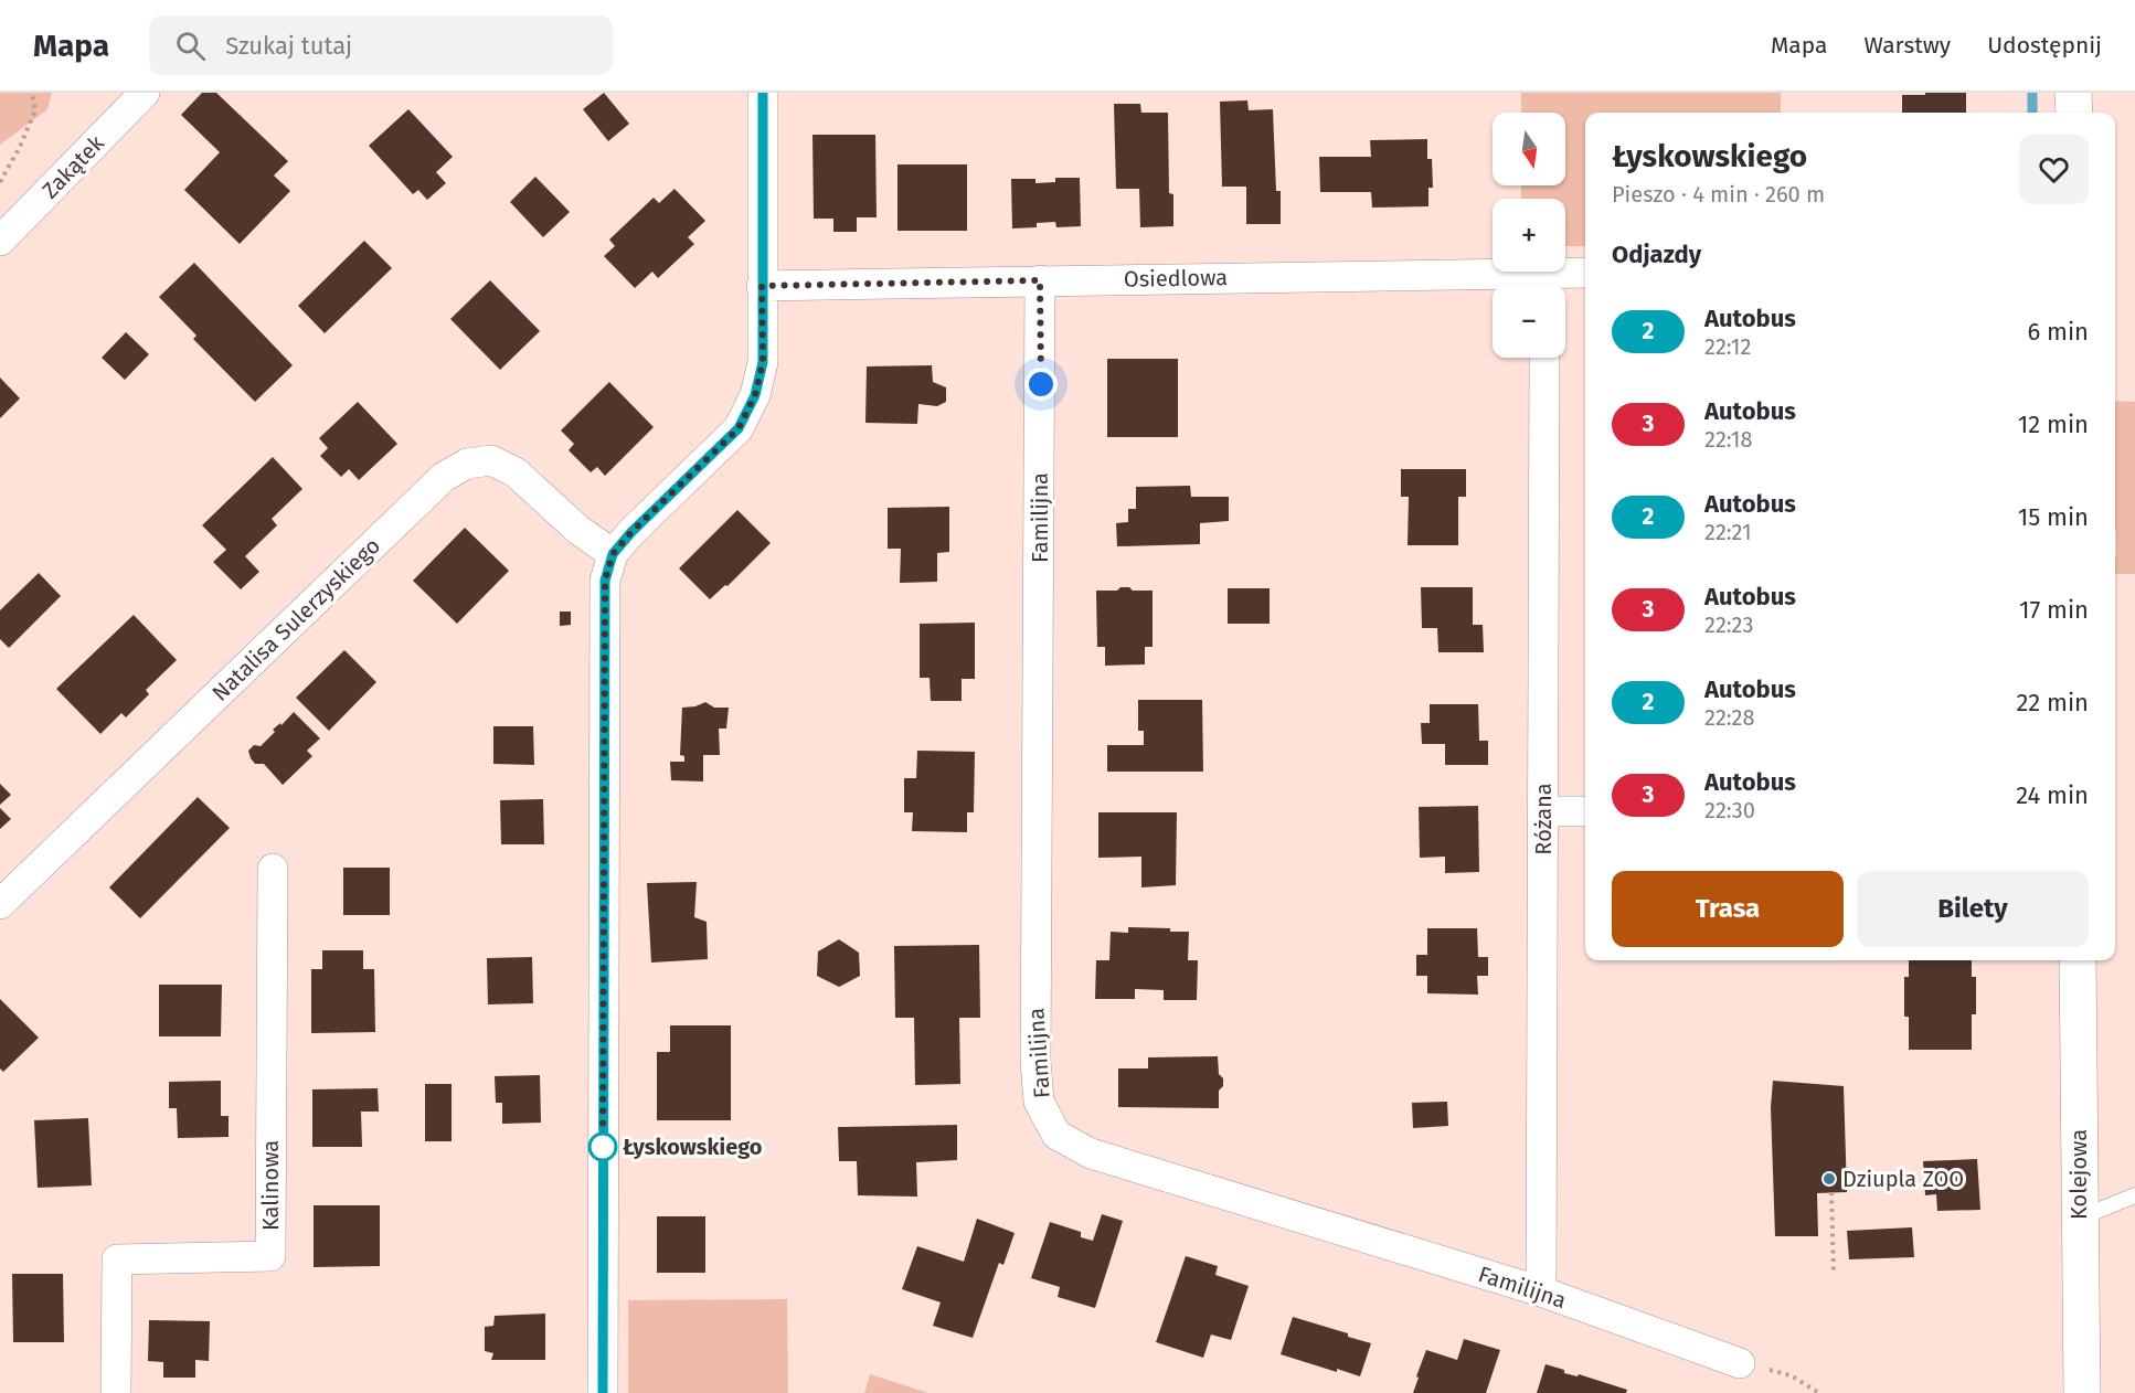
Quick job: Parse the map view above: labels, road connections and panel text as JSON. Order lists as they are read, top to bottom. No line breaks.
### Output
{"streets":{"street":["Zakątek","Osiedlowa","Familijna","Natalisa Sulerzyskiego","Różana","Kolejowa","Kalinowa"]},"crossings":[["Osiedlowa","Familijna"],["Familijna","Różana"]],"places":["Łyskowskiego","Dziupla ZOO"],"lines":["bus line 2"],"north":"bottom","page":{"header":"Mapa","search":"Szukaj tutaj","nav":["Mapa","Warstwy","Udostępnij"],"map_buttons":["+","−"],"heading":[["Łyskowskiego","Pieszo · 4 min · 260 m"],"Odjazdy"],"list":[{"mark":"2","name":"Autobus","note":"22:12","value":"6 min"},{"mark":"3","name":"Autobus","note":"22:18","value":"12 min"},{"mark":"2","name":"Autobus","note":"22:21","value":"15 min"},{"mark":"3","name":"Autobus","note":"22:23","value":"17 min"},{"mark":"2","name":"Autobus","note":"22:28","value":"22 min"},{"mark":"3","name":"Autobus","note":"22:30","value":"24 min"}],"buttons":["Trasa","Bilety"]}}
